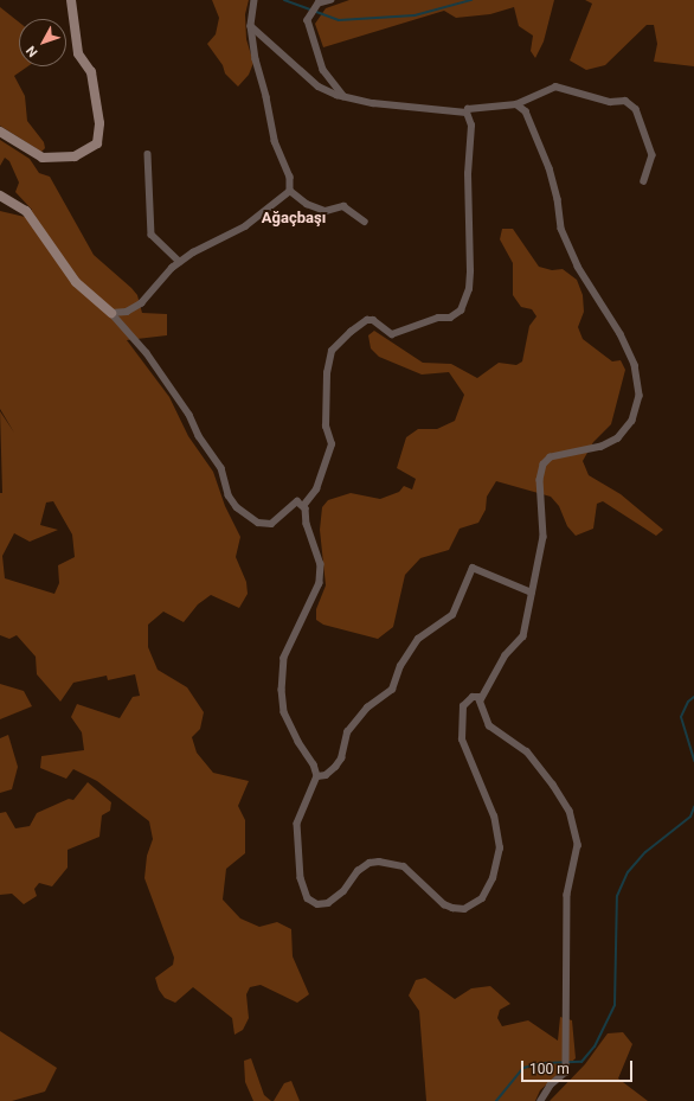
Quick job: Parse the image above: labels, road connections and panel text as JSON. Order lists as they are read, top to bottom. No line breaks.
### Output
{"districts":["Ağaçbaşı"],"scale_bar":"100 m","north":"bottom left"}
